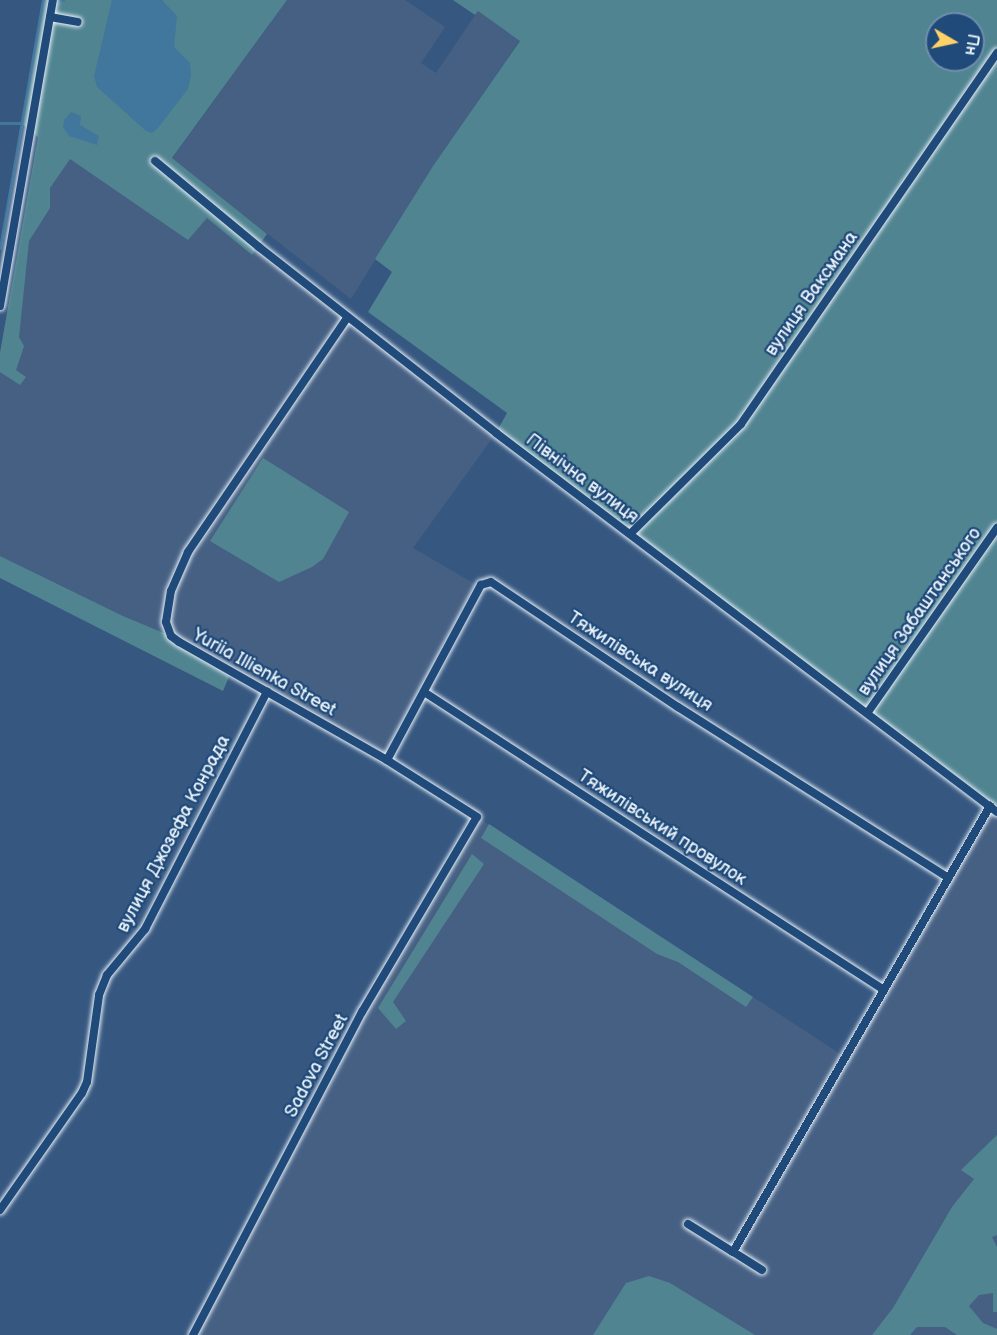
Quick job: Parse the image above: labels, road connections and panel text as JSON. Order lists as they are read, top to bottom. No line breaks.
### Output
{"streets":{"street":["вулиця Ваксмана","Північна вулиця","вулиця Забаштанського","Тяжилівська вулиця","Yuriia Illienka Street","Тяжилівський провулок","вулиця Джозефа Конрада","Sadova Street"]},"crossings":[["вулиця Ваксмана","Північна вулиця"],["Північна вулиця","вулиця Забаштанського"],["Північна вулиця","Yuriia Illienka Street"],["Тяжилівська вулиця","Yuriia Illienka Street"],["Тяжилівська вулиця","Тяжилівський провулок"],["Yuriia Illienka Street","вулиця Джозефа Конрада"],["Yuriia Illienka Street","Sadova Street"]],"north":"right"}
